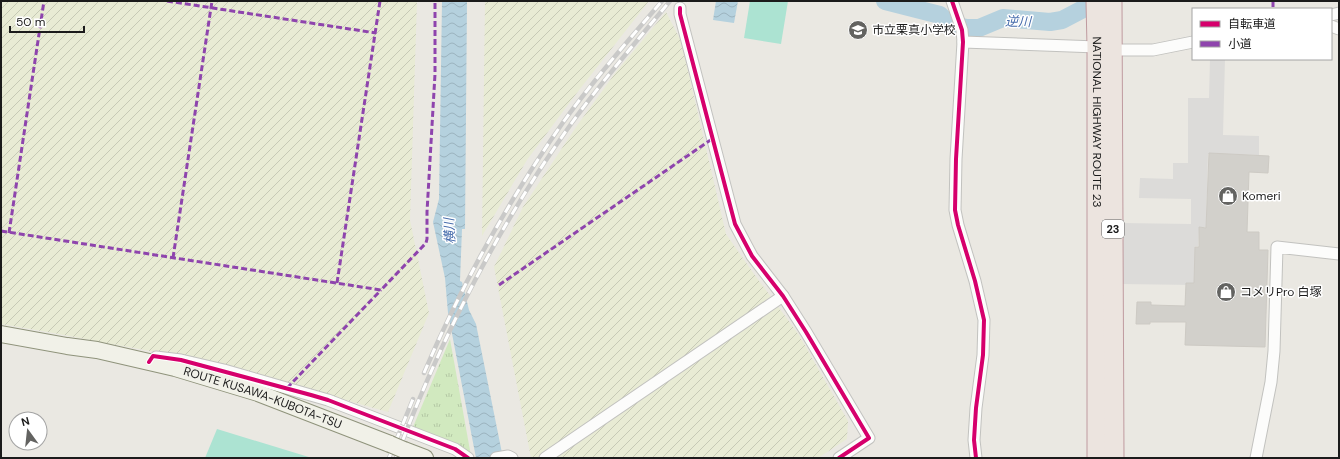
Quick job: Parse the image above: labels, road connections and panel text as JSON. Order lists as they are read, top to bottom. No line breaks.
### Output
{"streets":{"highway":["NATIONAL HIGHWAY ROUTE 23","23"],"main road":["ROUTE KUSAWA-KUBOTA-TSU"]},"water":["逆川","横川"],"places":{"school or university":["市立栗真小学校"],"shop":["Komeri","コメリPro 白塚"]},"legend":["自転車道","小道"],"scale_bar":"50 m","north":"top"}
